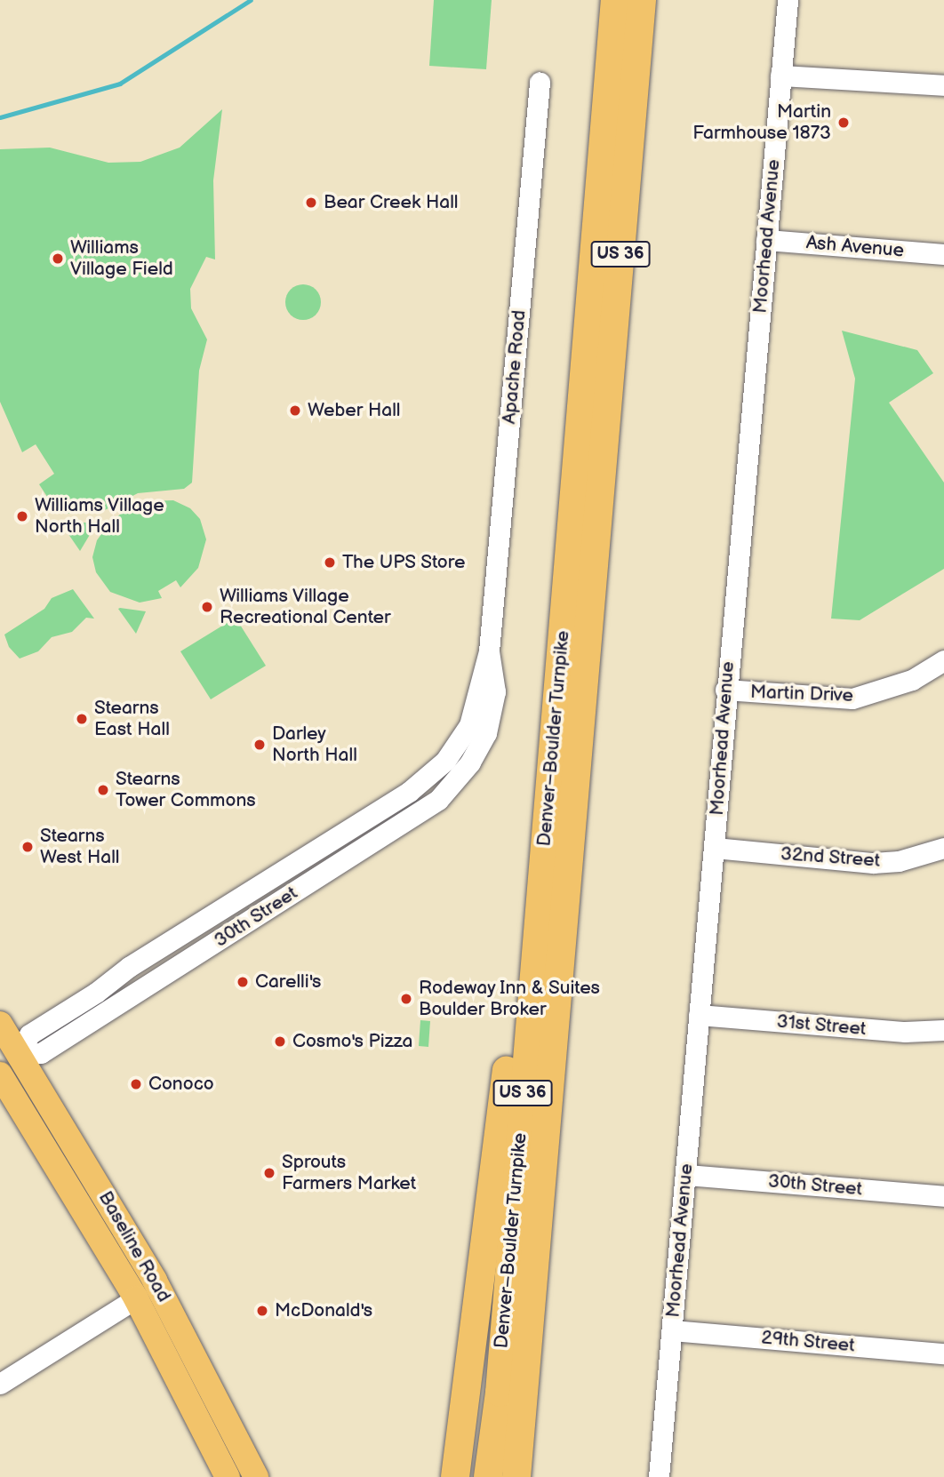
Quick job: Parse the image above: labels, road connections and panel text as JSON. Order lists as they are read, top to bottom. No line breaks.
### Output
{"streets":{"highway":["US 36","Denver–Boulder Turnpike"],"main road":["Baseline Road"],"street":["Moorhead Avenue","Ash Avenue","Apache Road","Martin Drive","32nd Street","30th Street","31st Street","29th Street"]},"crossings":[["Moorhead Avenue","Ash Avenue"],["Moorhead Avenue","Martin Drive"],["Moorhead Avenue","32nd Street"],["Moorhead Avenue","30th Street"],["Moorhead Avenue","31st Street"],["Moorhead Avenue","29th Street"],["Apache Road","30th Street"],["30th Street","Baseline Road"]],"places":["Martin Farmhouse 1873","Bear Creek Hall","Williams Village Field","Weber Hall","Williams Village North Hall","The UPS Store","Williams Village Recreational Center","Stearns East Hall","Darley North Hall","Stearns Tower Commons","Stearns West Hall","Carelli's","Rodeway Inn & Suites Boulder Broker","Cosmo's Pizza","Conoco","Sprouts Farmers Market","McDonald's"]}
